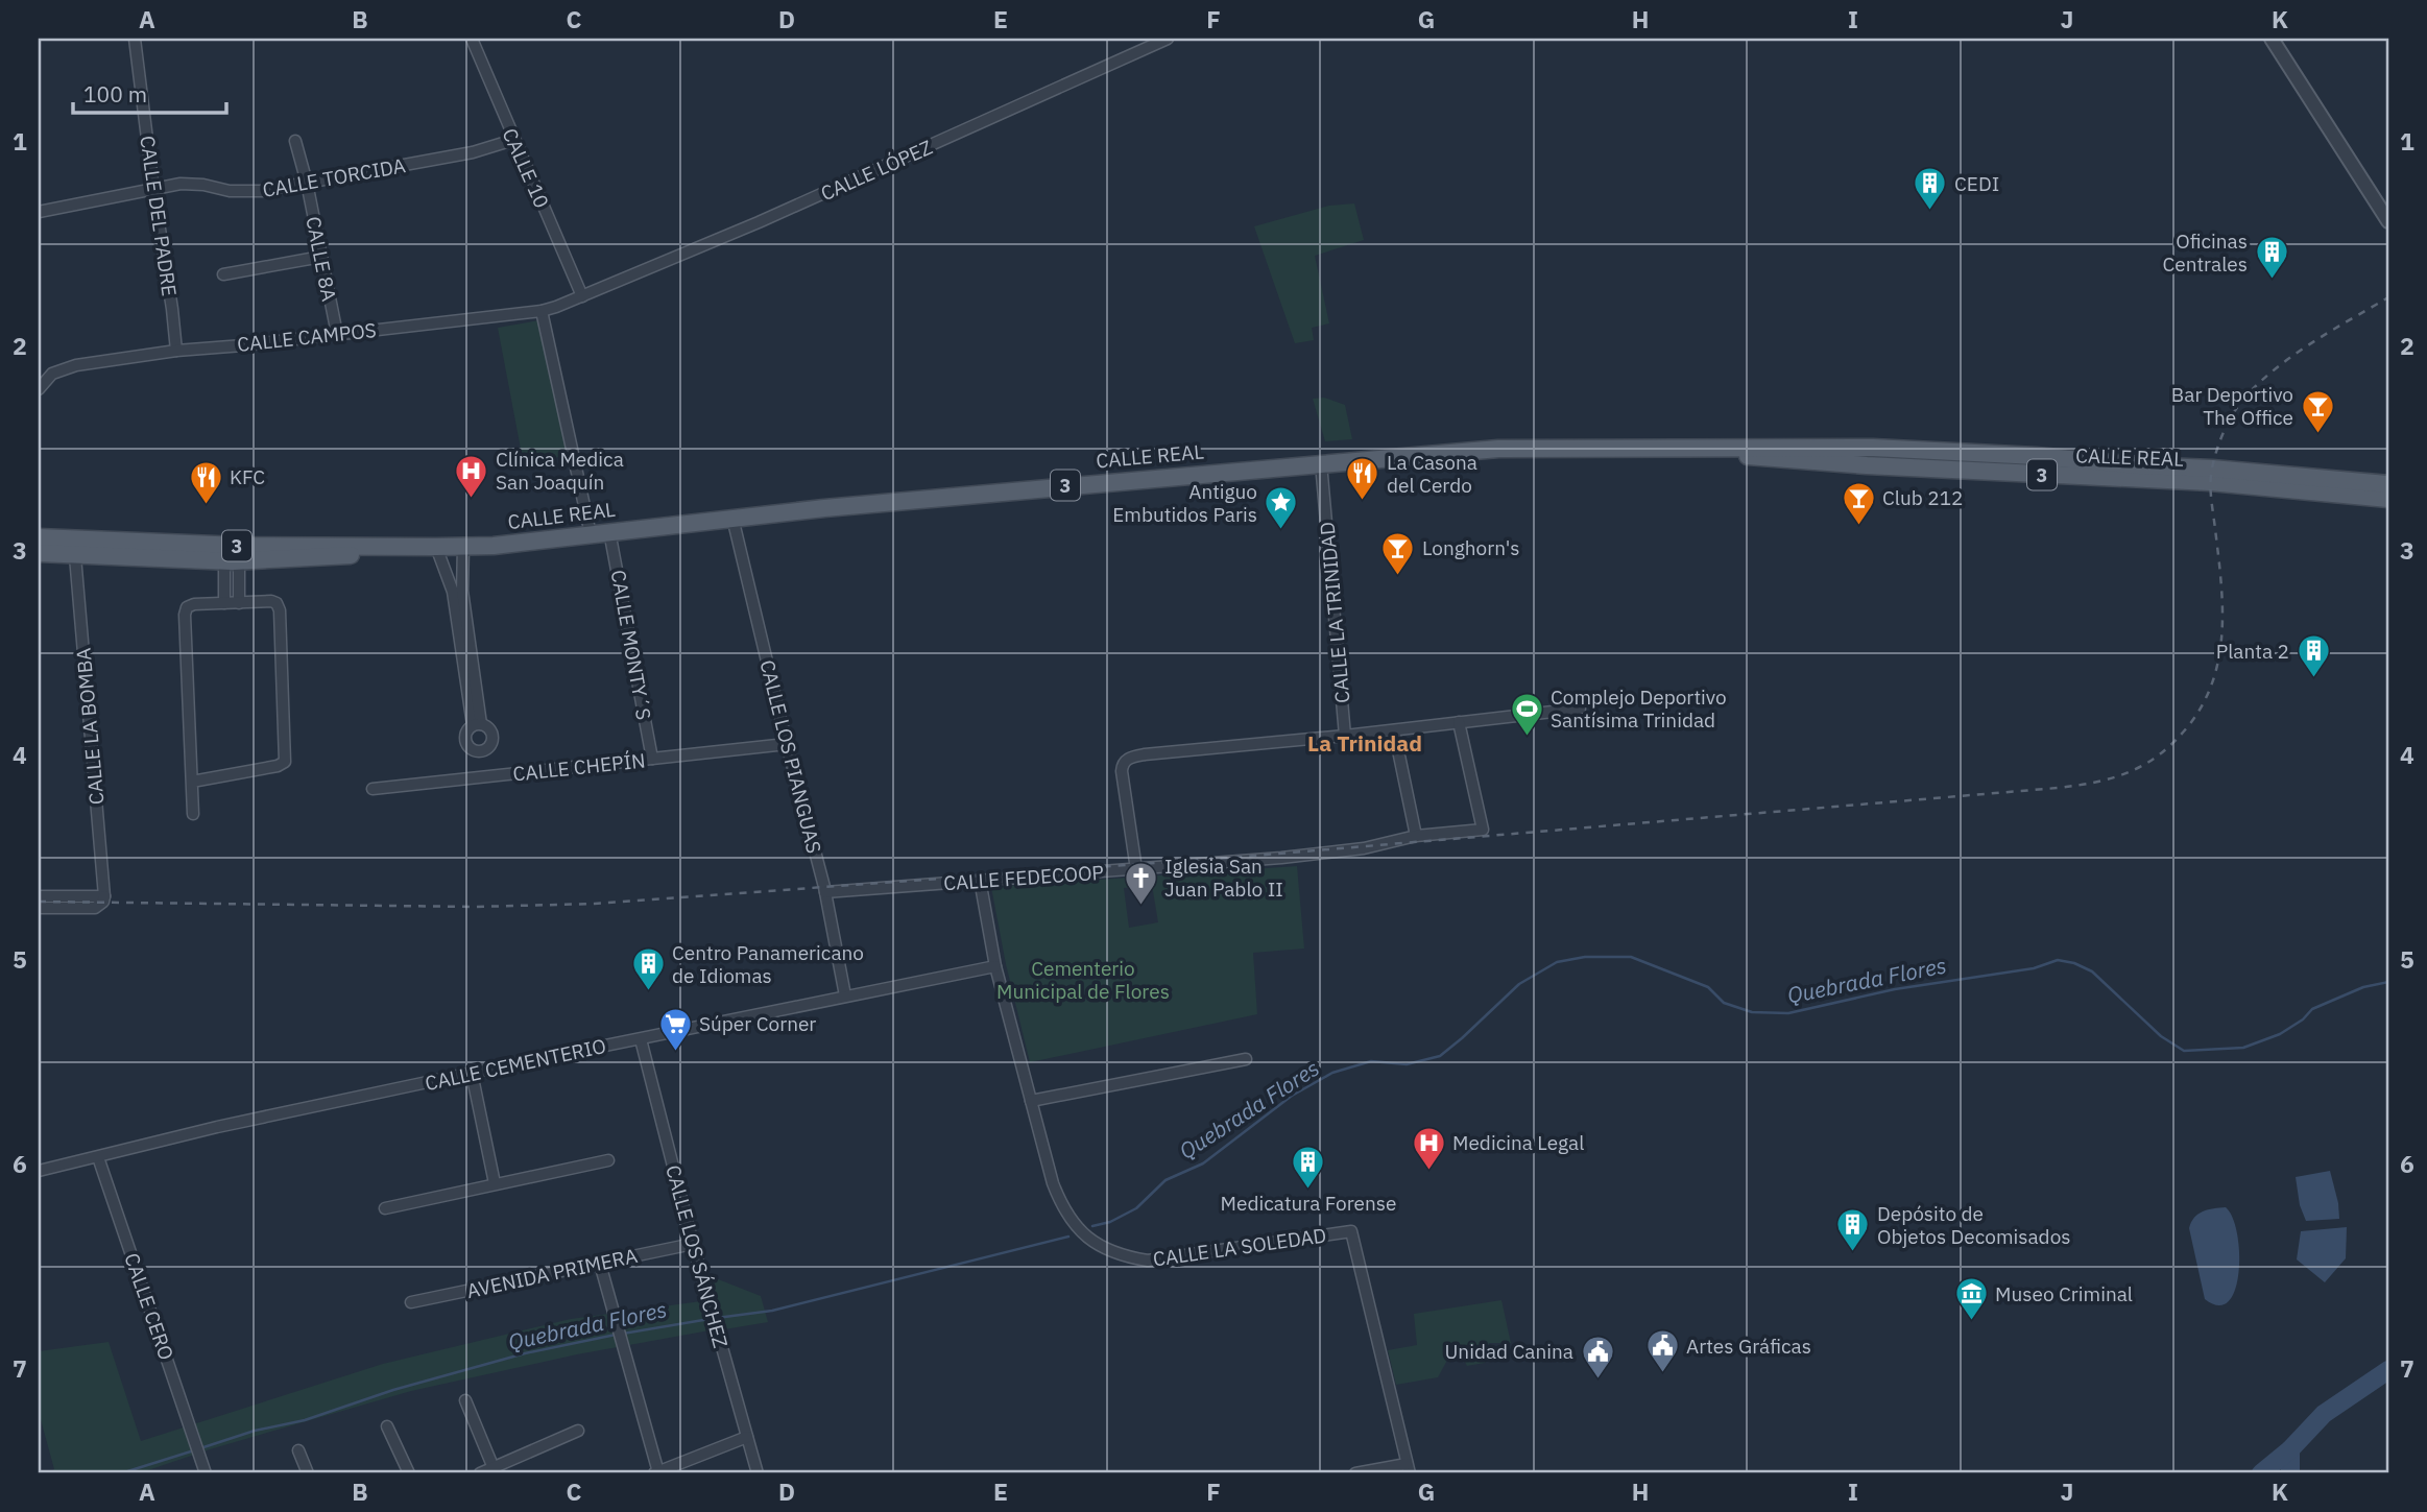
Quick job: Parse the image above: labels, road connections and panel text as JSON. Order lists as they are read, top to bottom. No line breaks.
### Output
{"streets":{"main road":["CALLE REAL","3"],"street":["CALLE 10","CALLE LÓPEZ","CALLE TORCIDA","CALLE DEL PADRE","CALLE 8A","CALLE CAMPOS","CALLE LA TRINIDAD","CALLE MONTY´S","CALLE LA BOMBA","CALLE LOS PIANGUAS","CALLE CHEPÍN","CALLE FEDECOOP","CALLE CEMENTERIO","CALLE LA SOLEDAD","CALLE LOS SÁNCHEZ","AVENIDA PRIMERA","CALLE CERO"]},"crossings":[["CALLE 10","CALLE LÓPEZ"],["CALLE 10","CALLE TORCIDA"],["CALLE 10","CALLE CAMPOS"],["CALLE LÓPEZ","CALLE CAMPOS"],["CALLE TORCIDA","CALLE DEL PADRE"],["CALLE TORCIDA","CALLE 8A"],["CALLE DEL PADRE","CALLE CAMPOS"],["CALLE 8A","CALLE CAMPOS"],["CALLE REAL","CALLE LA TRINIDAD"],["CALLE REAL","CALLE MONTY´S"],["CALLE REAL","CALLE LA BOMBA"],["CALLE REAL","CALLE LOS PIANGUAS"],["CALLE MONTY´S","CALLE CHEPÍN"],["CALLE LOS PIANGUAS","CALLE CHEPÍN"],["CALLE LOS PIANGUAS","CALLE FEDECOOP"],["CALLE LOS PIANGUAS","CALLE CEMENTERIO"],["CALLE FEDECOOP","CALLE LA SOLEDAD"],["CALLE CEMENTERIO","CALLE LA SOLEDAD"],["CALLE CEMENTERIO","CALLE LOS SÁNCHEZ"],["CALLE CEMENTERIO","CALLE CERO"],["CALLE LOS SÁNCHEZ","AVENIDA PRIMERA"]],"districts":["La Trinidad"],"water":["Quebrada Flores"],"parks":["Cementerio Municipal de Flores"],"places":{"building":["CEDI","Oficinas Centrales","Planta 2","Centro Panamericano de Idiomas","Medicatura Forense","Depósito de Objetos Decomisados"],"bar":["Bar Deportivo The Office","Club 212","Longhorn's"],"hospital":["Clínica Medica San Joaquín","Medicina Legal"],"restaurant":["La Casona del Cerdo","KFC"],"place":["Antiguo Embutidos Paris"],"sports":["Complejo Deportivo Santísima Trinidad"],"church":["Iglesia San Juan Pablo II"],"supermarket":["Súper Corner"],"museum":["Museo Criminal"],"public building":["Artes Gráficas","Unidad Canina"]},"scale_bar":"100 m","grid":{"columns":["A","B","C","D","E","F","G","H","I","J","K"],"rows":["1","2","3","4","5","6","7"]}}
